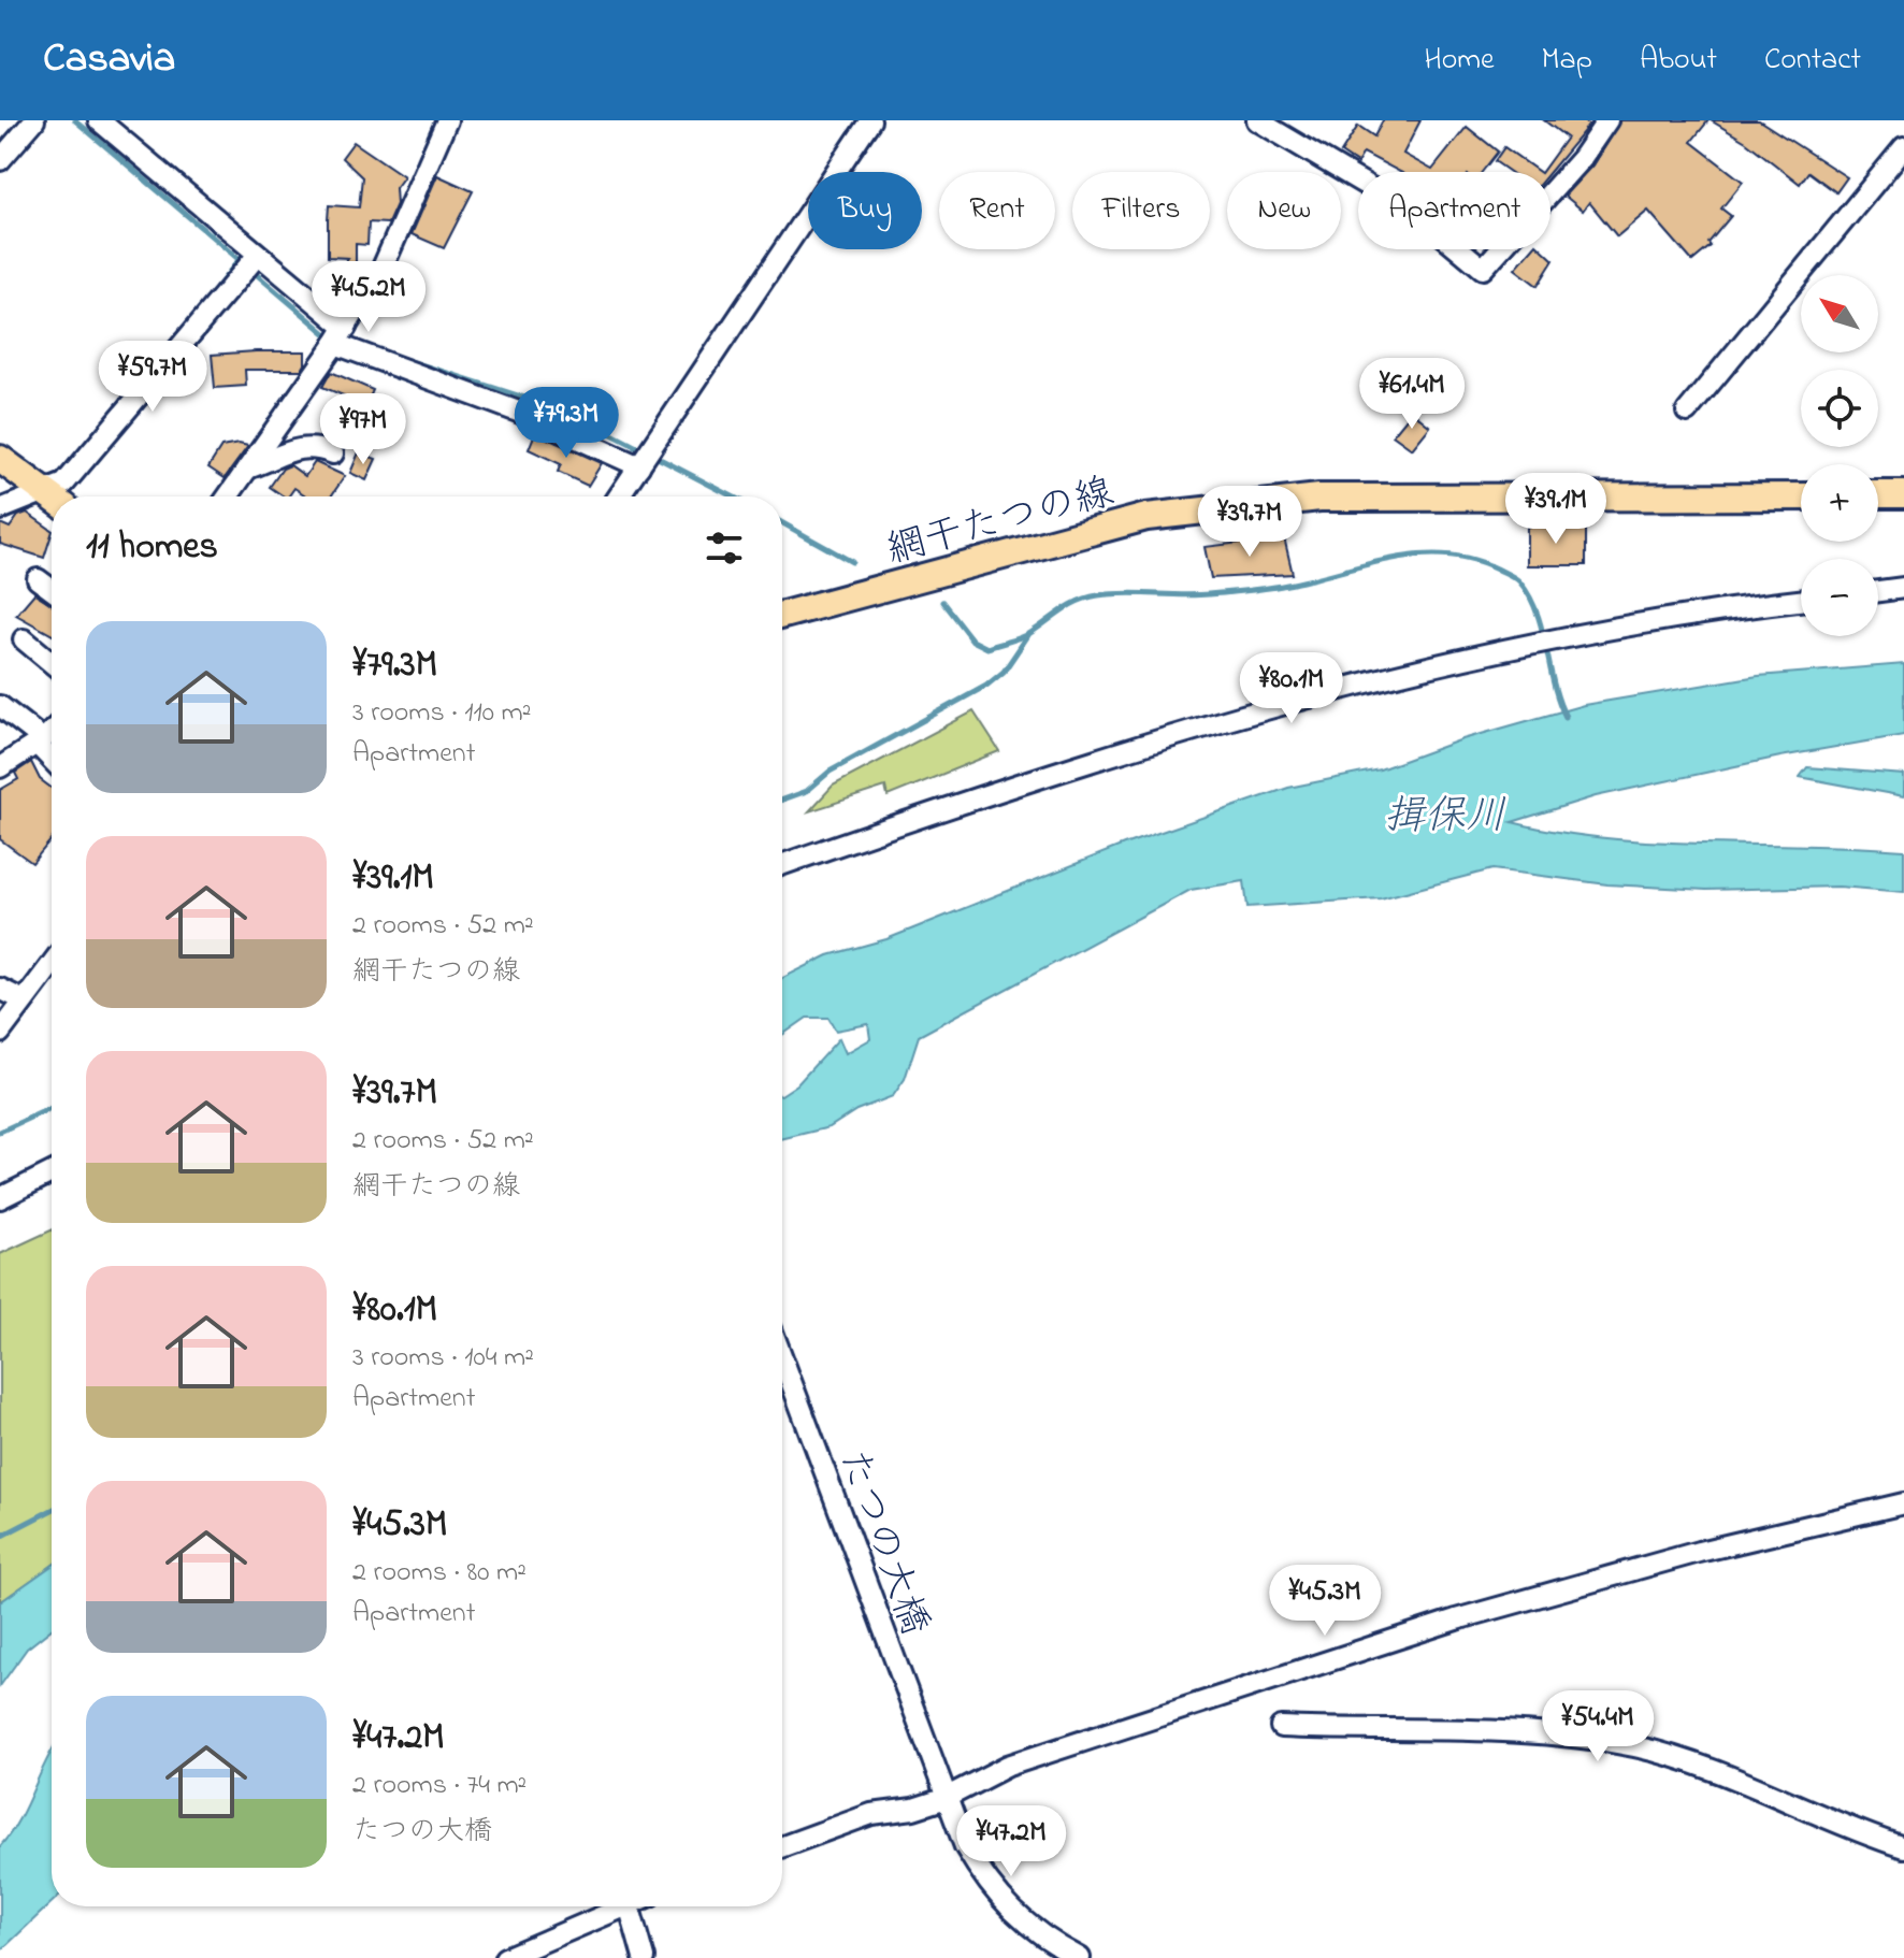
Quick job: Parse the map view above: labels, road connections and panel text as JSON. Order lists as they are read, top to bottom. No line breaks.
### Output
{"streets":{"main road":["網干たつの線"],"street":["たつの大橋"]},"water":["揖保川"],"north":"top left","page":{"header":"Casavia","nav":["Home","Map","About","Contact"],"chip":["Buy","Rent","Filters","New","Apartment"],"price":["¥45.2M","¥59.7M","¥61.4M","¥79.3M","¥97M","¥39.1M","¥39.7M","¥80.1M","¥45.3M","¥54.4M","¥47.2M"],"map_buttons":["+","−"],"heading":"11 homes","list":[{"name":"¥79.3M","note":"3 rooms · 110 m² · Apartment"},{"name":"¥39.1M","note":"2 rooms · 52 m² · 網干たつの線"},{"name":"¥39.7M","note":"2 rooms · 52 m² · 網干たつの線"},{"name":"¥80.1M","note":"3 rooms · 104 m² · Apartment"},{"name":"¥45.3M","note":"2 rooms · 80 m² · Apartment"},{"name":"¥47.2M","note":"2 rooms · 74 m² · たつの大橋"}]}}
